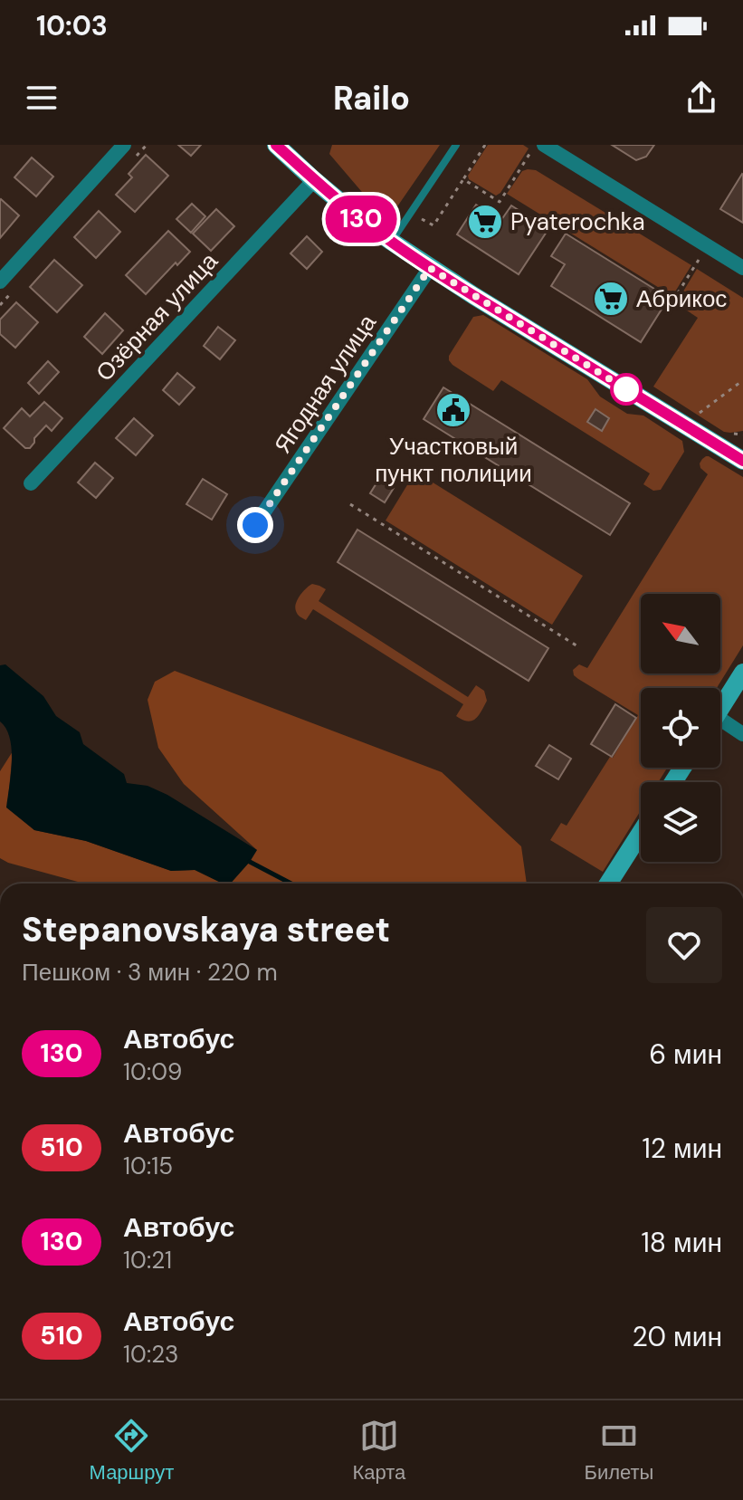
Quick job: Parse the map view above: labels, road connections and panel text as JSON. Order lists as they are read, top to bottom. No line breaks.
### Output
{"streets":{"street":["Озёрная улица","Ягодная улица"]},"places":{"supermarket":["Pyaterochka","Абрикос"],"public building":["Участковый пункт полиции"]},"lines":["bus line 130"],"north":"top left","page":{"status":"10:03","header":"Railo","on_map":"130","heading":["Stepanovskaya street","Пешком · 3 мин · 220 m"],"list":[{"mark":"130","name":"Автобус","note":"10:09","value":"6 мин"},{"mark":"510","name":"Автобус","note":"10:15","value":"12 мин"},{"mark":"130","name":"Автобус","note":"10:21","value":"18 мин"},{"mark":"510","name":"Автобус","note":"10:23","value":"20 мин"}],"tabs":["Маршрут","Карта","Билеты"]}}
